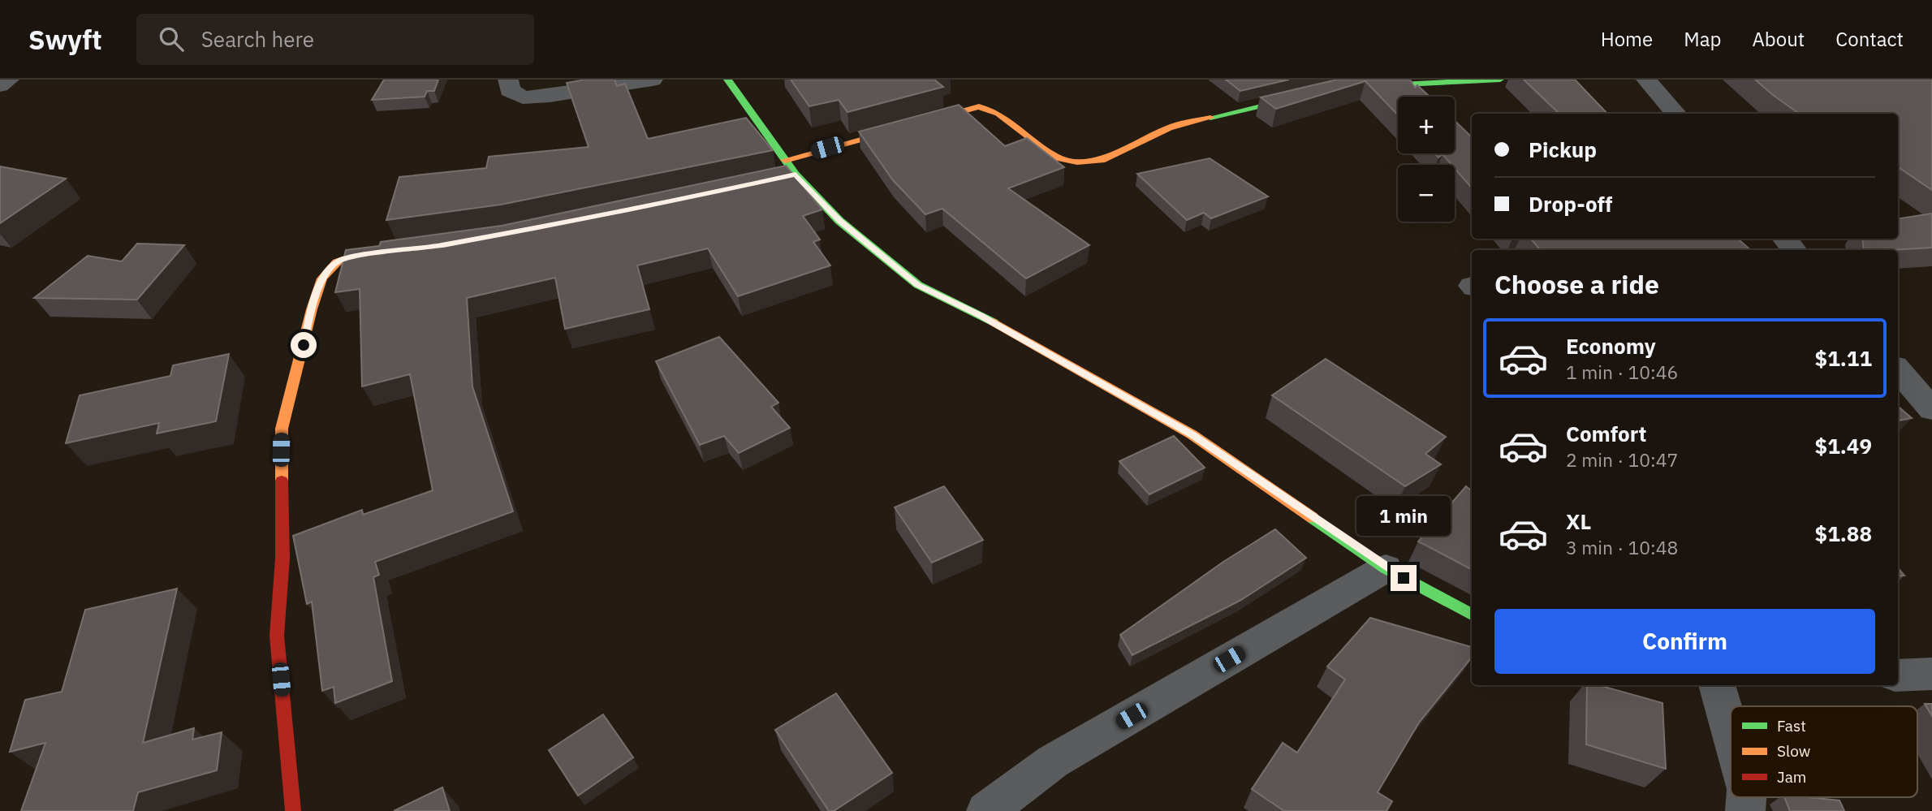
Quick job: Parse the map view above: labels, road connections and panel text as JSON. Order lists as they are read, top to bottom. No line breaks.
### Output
{"legend":["Fast","Slow","Jam"],"page":{"header":"Swyft","search":"Search here","nav":["Home","Map","About","Contact"],"map_buttons":["+","−"],"banner":["Pickup","Drop-off"],"heading":"Choose a ride","list":[{"name":"Economy","note":"1 min · 10:46","value":"$1.11"},{"name":"Comfort","note":"2 min · 10:47","value":"$1.49"},{"name":"XL","note":"3 min · 10:48","value":"$1.88"}],"bubble":"1 min","buttons":"Confirm"}}
